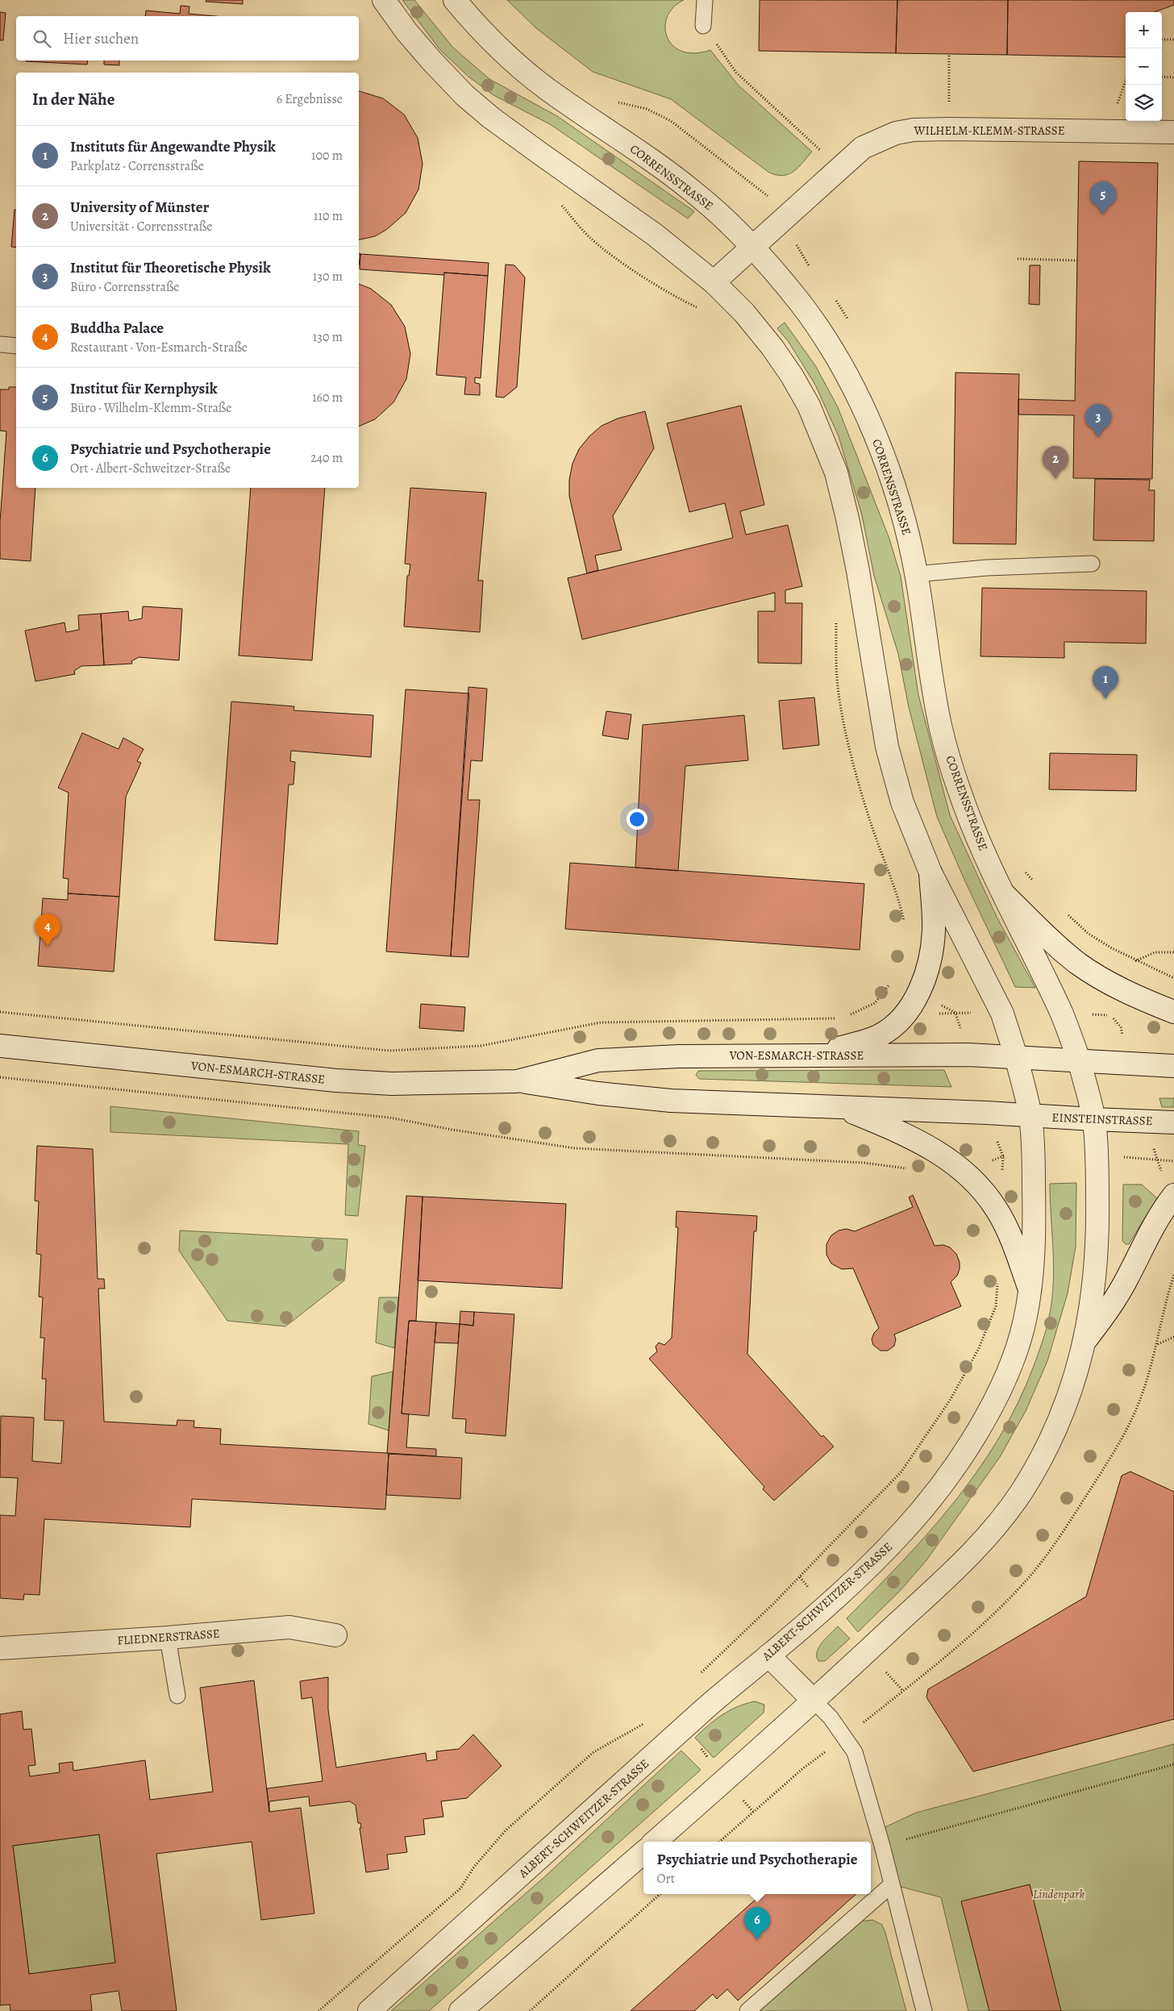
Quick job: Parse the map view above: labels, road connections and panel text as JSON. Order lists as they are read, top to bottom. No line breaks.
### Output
{"streets":{"street":["WILHELM-KLEMM-STRASSE","CORRENSSTRASSE","VON-ESMARCH-STRASSE","EINSTEINSTRASSE","ALBERT-SCHWEITZER-STRASSE","FLIEDNERSTRASSE"]},"crossings":[["WILHELM-KLEMM-STRASSE","CORRENSSTRASSE"],["CORRENSSTRASSE","VON-ESMARCH-STRASSE"],["CORRENSSTRASSE","EINSTEINSTRASSE"],["VON-ESMARCH-STRASSE","EINSTEINSTRASSE"],["VON-ESMARCH-STRASSE","ALBERT-SCHWEITZER-STRASSE"],["EINSTEINSTRASSE","ALBERT-SCHWEITZER-STRASSE"]],"parks":["Lindenpark"],"page":{"map_buttons":["+","−"],"search":"Hier suchen","heading":["In der Nähe","6 Ergebnisse"],"list":[{"mark":"1","name":"Instituts für Angewandte Physik","note":"Parkplatz · Corrensstraße","value":"100 m"},{"mark":"2","name":"University of Münster","note":"Universität · Corrensstraße","value":"110 m"},{"mark":"3","name":"Institut für Theoretische Physik","note":"Büro · Corrensstraße","value":"130 m"},{"mark":"4","name":"Buddha Palace","note":"Restaurant · Von-Esmarch-Straße","value":"130 m"},{"mark":"5","name":"Institut für Kernphysik","note":"Büro · Wilhelm-Klemm-Straße","value":"160 m"},{"mark":"6","name":"Psychiatrie und Psychotherapie","note":"Ort · Albert-Schweitzer-Straße","value":"240 m"}],"pins":["5","3","2","1","4","6"],"popup":["Psychiatrie und Psychotherapie","Ort"]}}
